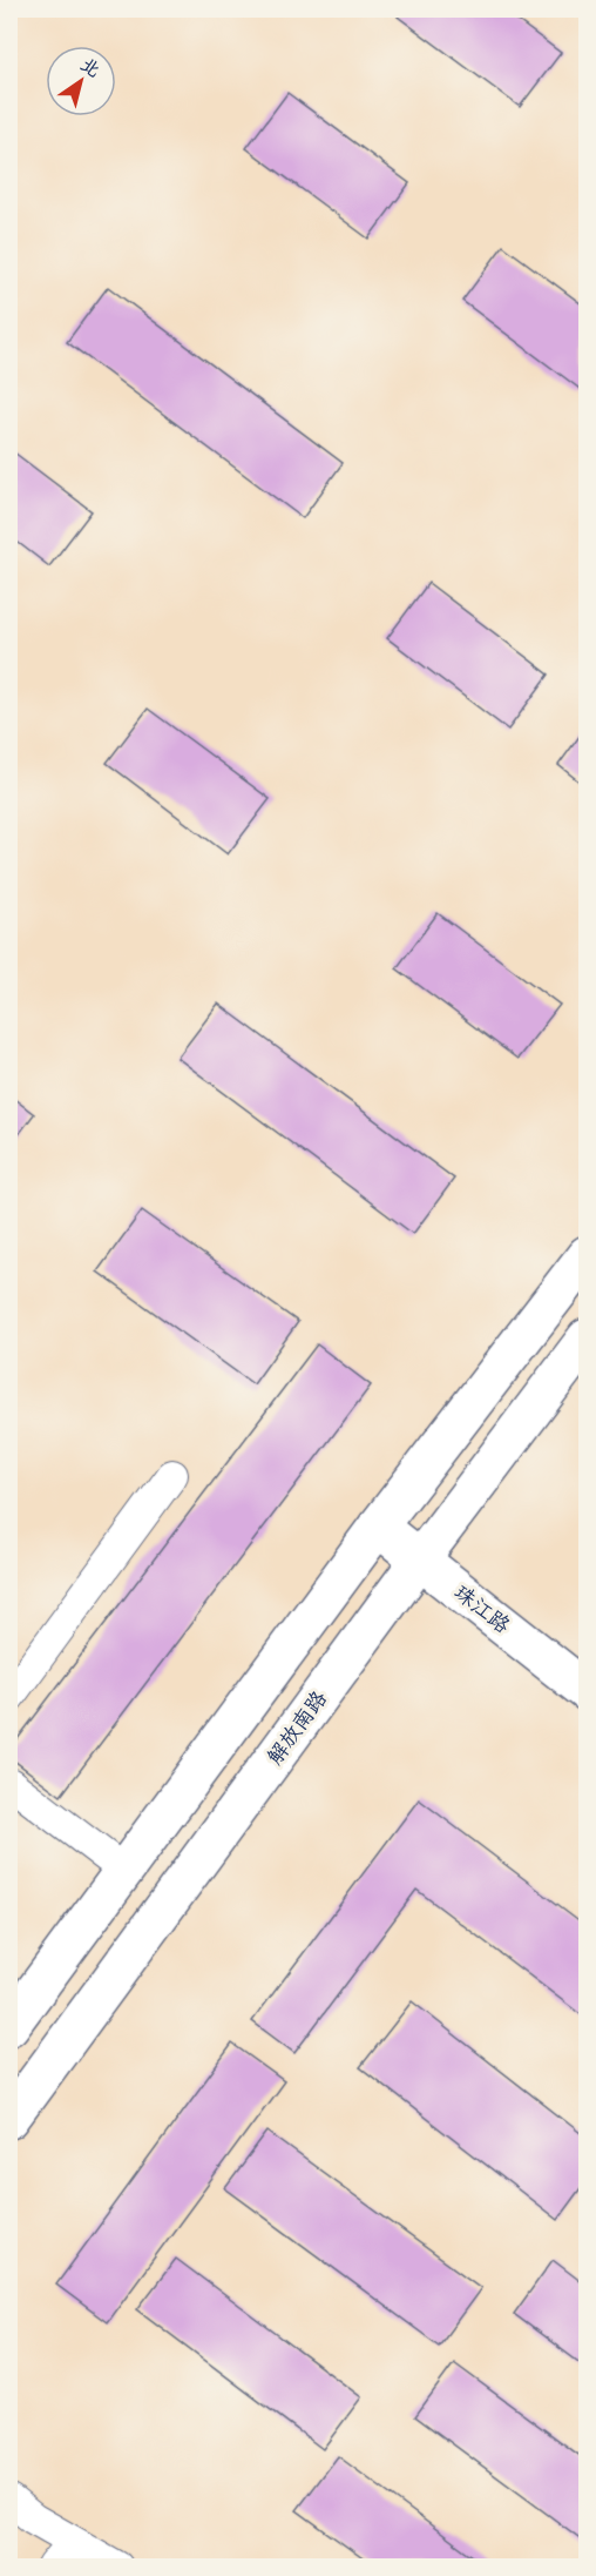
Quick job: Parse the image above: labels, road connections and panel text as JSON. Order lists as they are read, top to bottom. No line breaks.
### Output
{"streets":{"main road":["珠江路","解放南路"]},"crossings":[["珠江路","解放南路"]],"north":"top right"}
